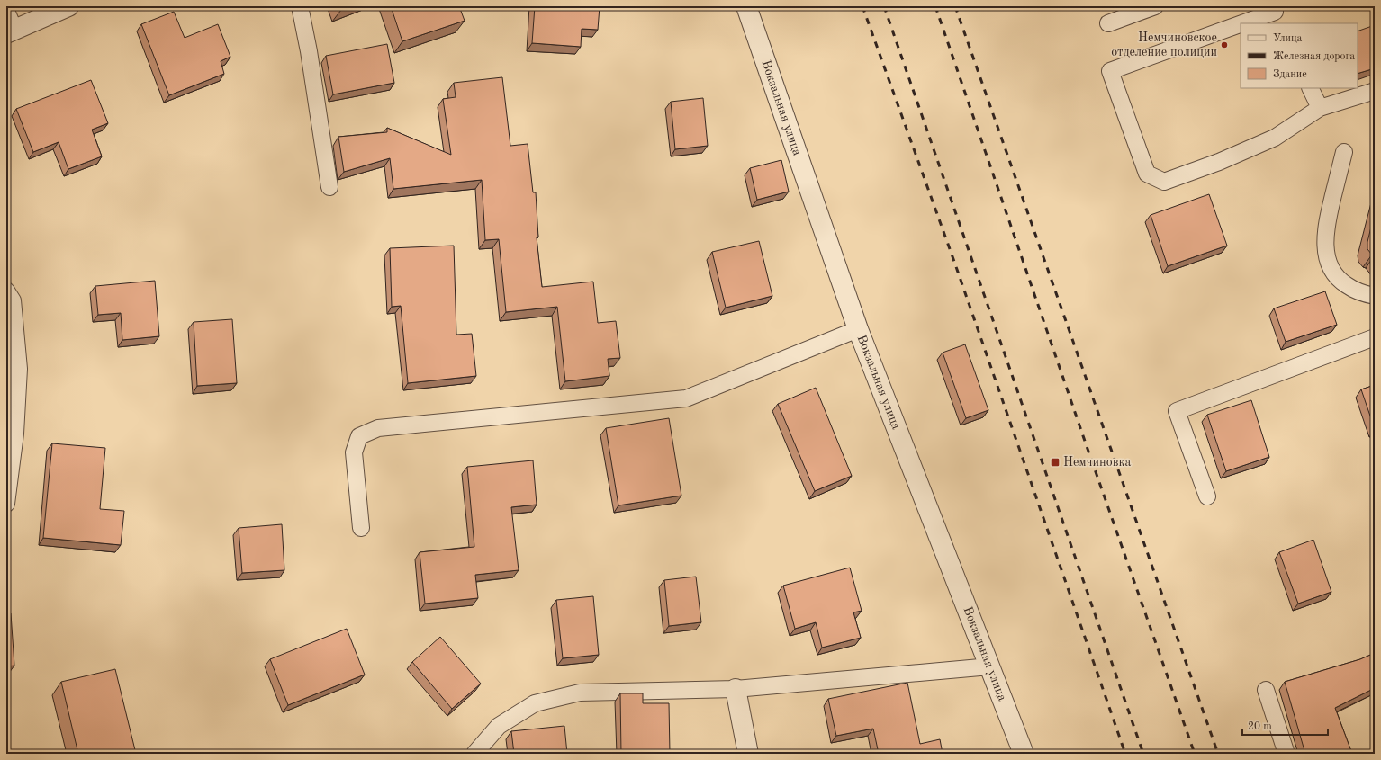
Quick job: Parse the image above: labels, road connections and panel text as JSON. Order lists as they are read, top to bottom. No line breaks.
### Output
{"streets":{"street":["Вокзальная улица"]},"places":{"other":["Немчиновское отделение полиции"],"transit":["Немчиновка"]},"legend":["Улица","Железная дорога","Здание"],"scale_bar":"20 m"}
